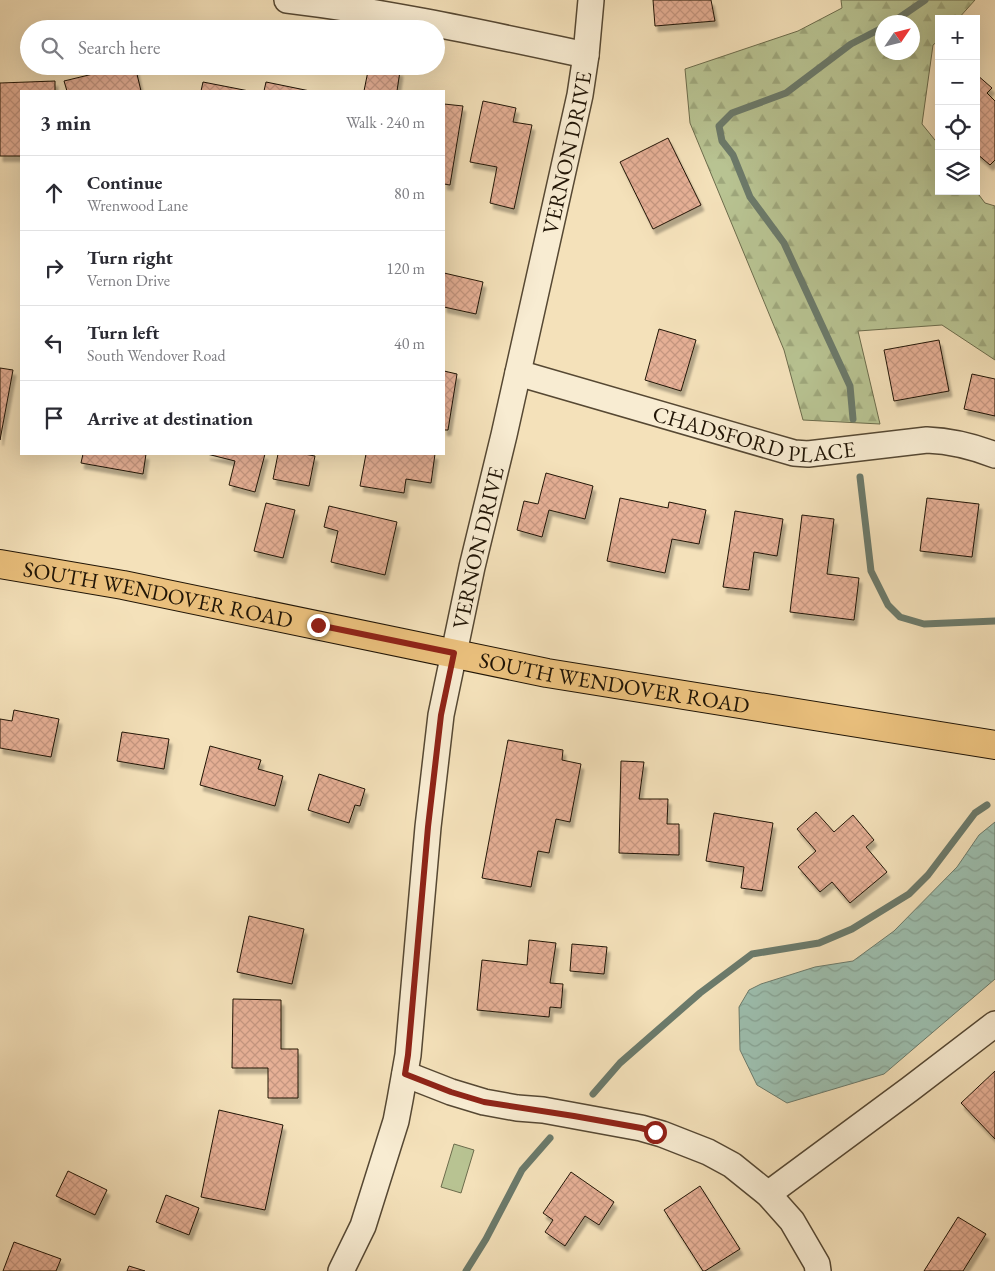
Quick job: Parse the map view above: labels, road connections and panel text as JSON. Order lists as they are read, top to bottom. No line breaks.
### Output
{"streets":{"main road":["SOUTH WENDOVER ROAD"],"street":["VERNON DRIVE","CHADSFORD PLACE"]},"crossings":[["VERNON DRIVE","CHADSFORD PLACE"],["VERNON DRIVE","SOUTH WENDOVER ROAD"]],"north":"top right","page":{"map_buttons":["+","−"],"search":"Search here","heading":["3 min","Walk · 240 m"],"list":[["Continue","Wrenwood Lane","80 m"],["Turn right","Vernon Drive","120 m"],["Turn left","South Wendover Road","40 m"],"Arrive at destination"]}}
